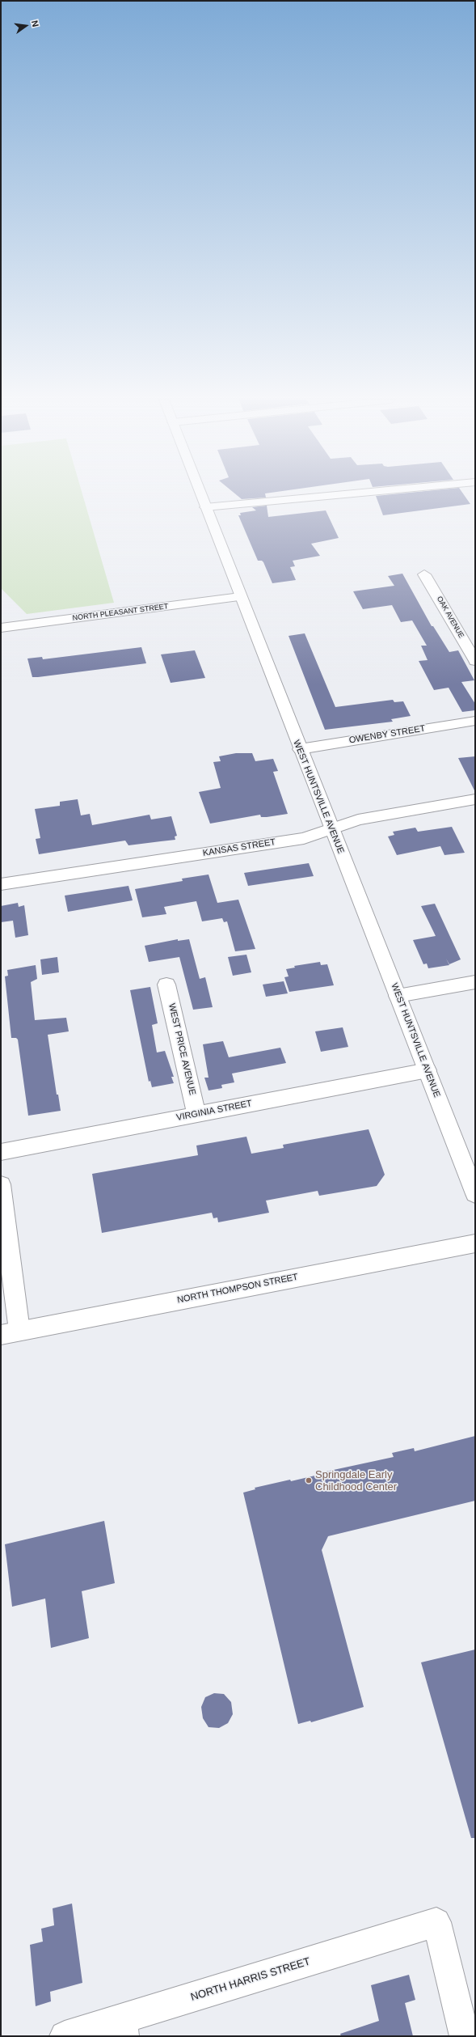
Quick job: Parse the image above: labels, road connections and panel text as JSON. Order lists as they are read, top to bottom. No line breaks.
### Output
{"streets":{"street":["NORTH PLEASANT STREET","OAK AVENUE","OWENBY STREET","WEST HUNTSVILLE AVENUE","KANSAS STREET","WEST PRICE AVENUE","VIRGINIA STREET","NORTH THOMPSON STREET","NORTH HARRIS STREET"]},"crossings":[["NORTH PLEASANT STREET","WEST HUNTSVILLE AVENUE"],["OWENBY STREET","WEST HUNTSVILLE AVENUE"],["WEST HUNTSVILLE AVENUE","KANSAS STREET"],["WEST HUNTSVILLE AVENUE","VIRGINIA STREET"],["WEST PRICE AVENUE","VIRGINIA STREET"]],"places":["Springdale Early Childhood Center"],"north":"right"}
